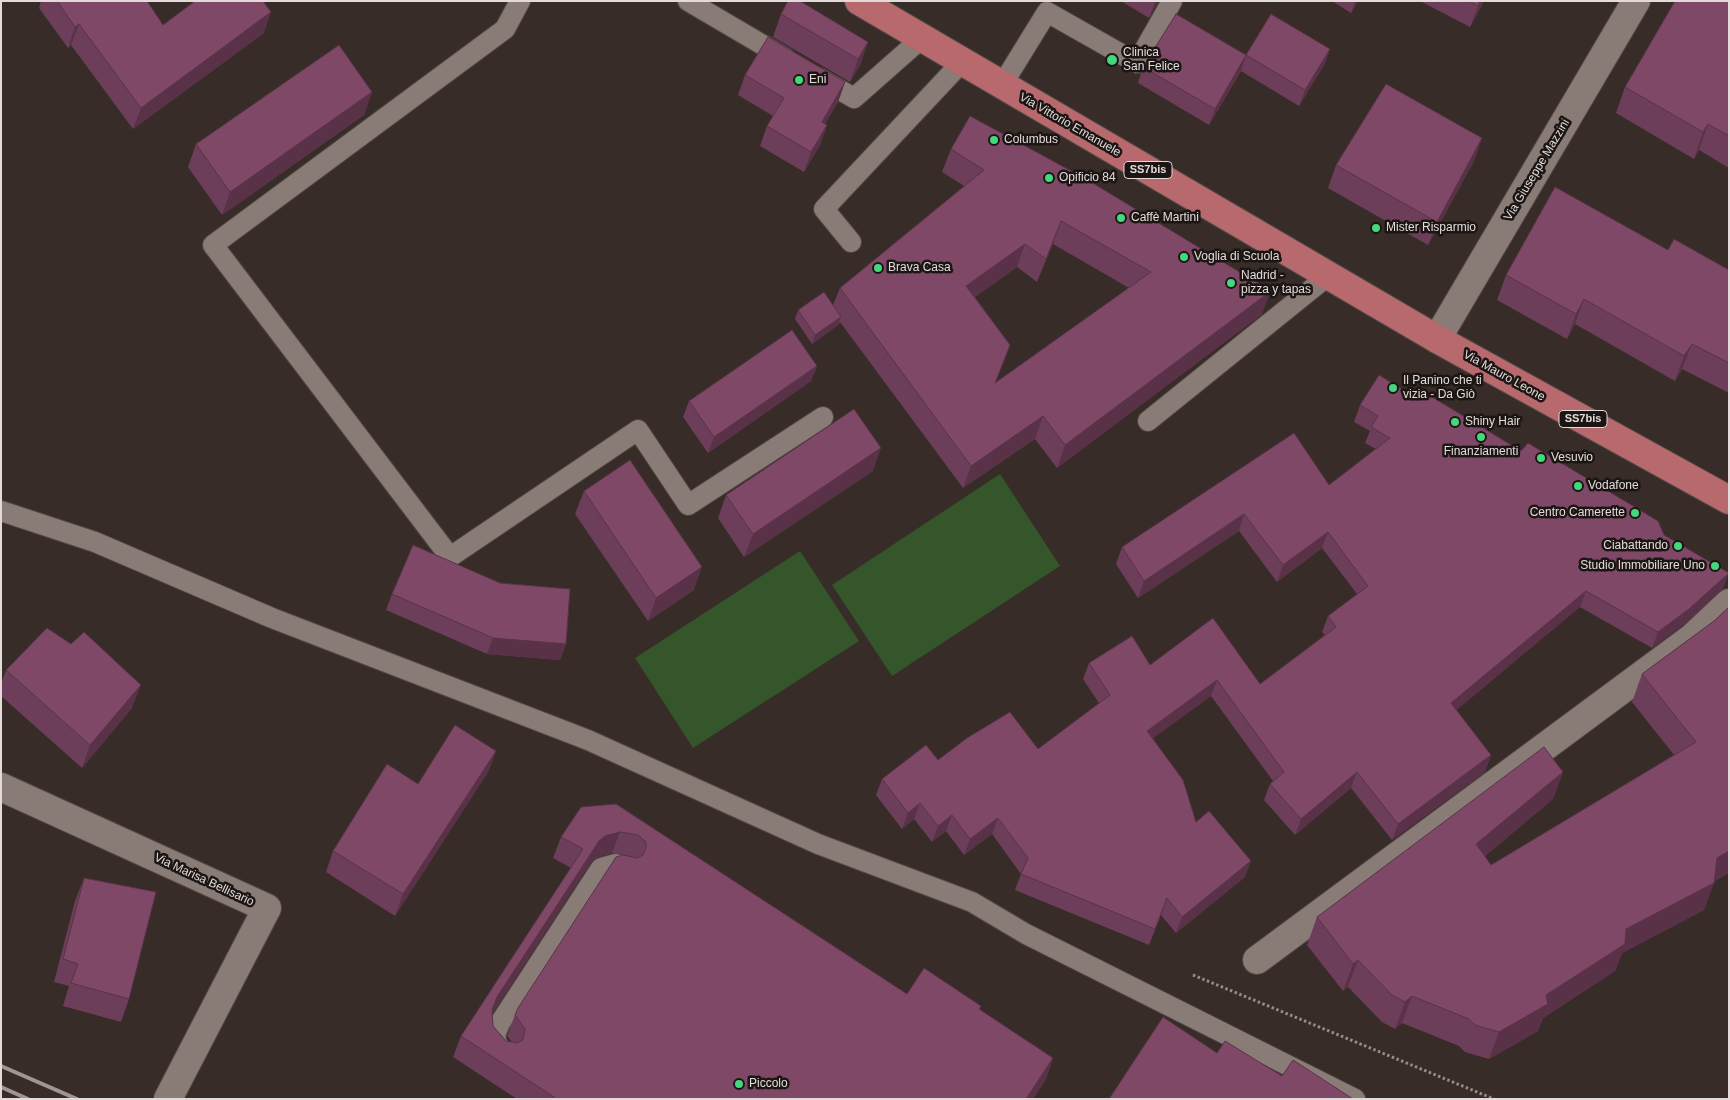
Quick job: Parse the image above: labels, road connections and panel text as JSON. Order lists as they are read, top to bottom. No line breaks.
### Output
{"streets":{"main road":["Via Vittorio Emanuele","SS7bis","Via Mauro Leone"],"street":["Via Giuseppe Mazzini","Via Marisa Bellisario"]},"crossings":[["Via Vittorio Emanuele","Via Giuseppe Mazzini"],["Via Vittorio Emanuele","Via Mauro Leone"],["Via Giuseppe Mazzini","Via Mauro Leone"]],"places":["Clinica San Felice","Eni","Columbus","Opificio 84","Caffè Martini","Mister Risparmio","Voglia di Scuola","Brava Casa","Nadrid - pizza y tapas","Il Panino che ti vizia - Da Giò","Shiny Hair","Finanziamenti","Vesuvio","Vodafone","Centro Camerette","Ciabattando","Studio Immobiliare Uno","Piccolo"]}
